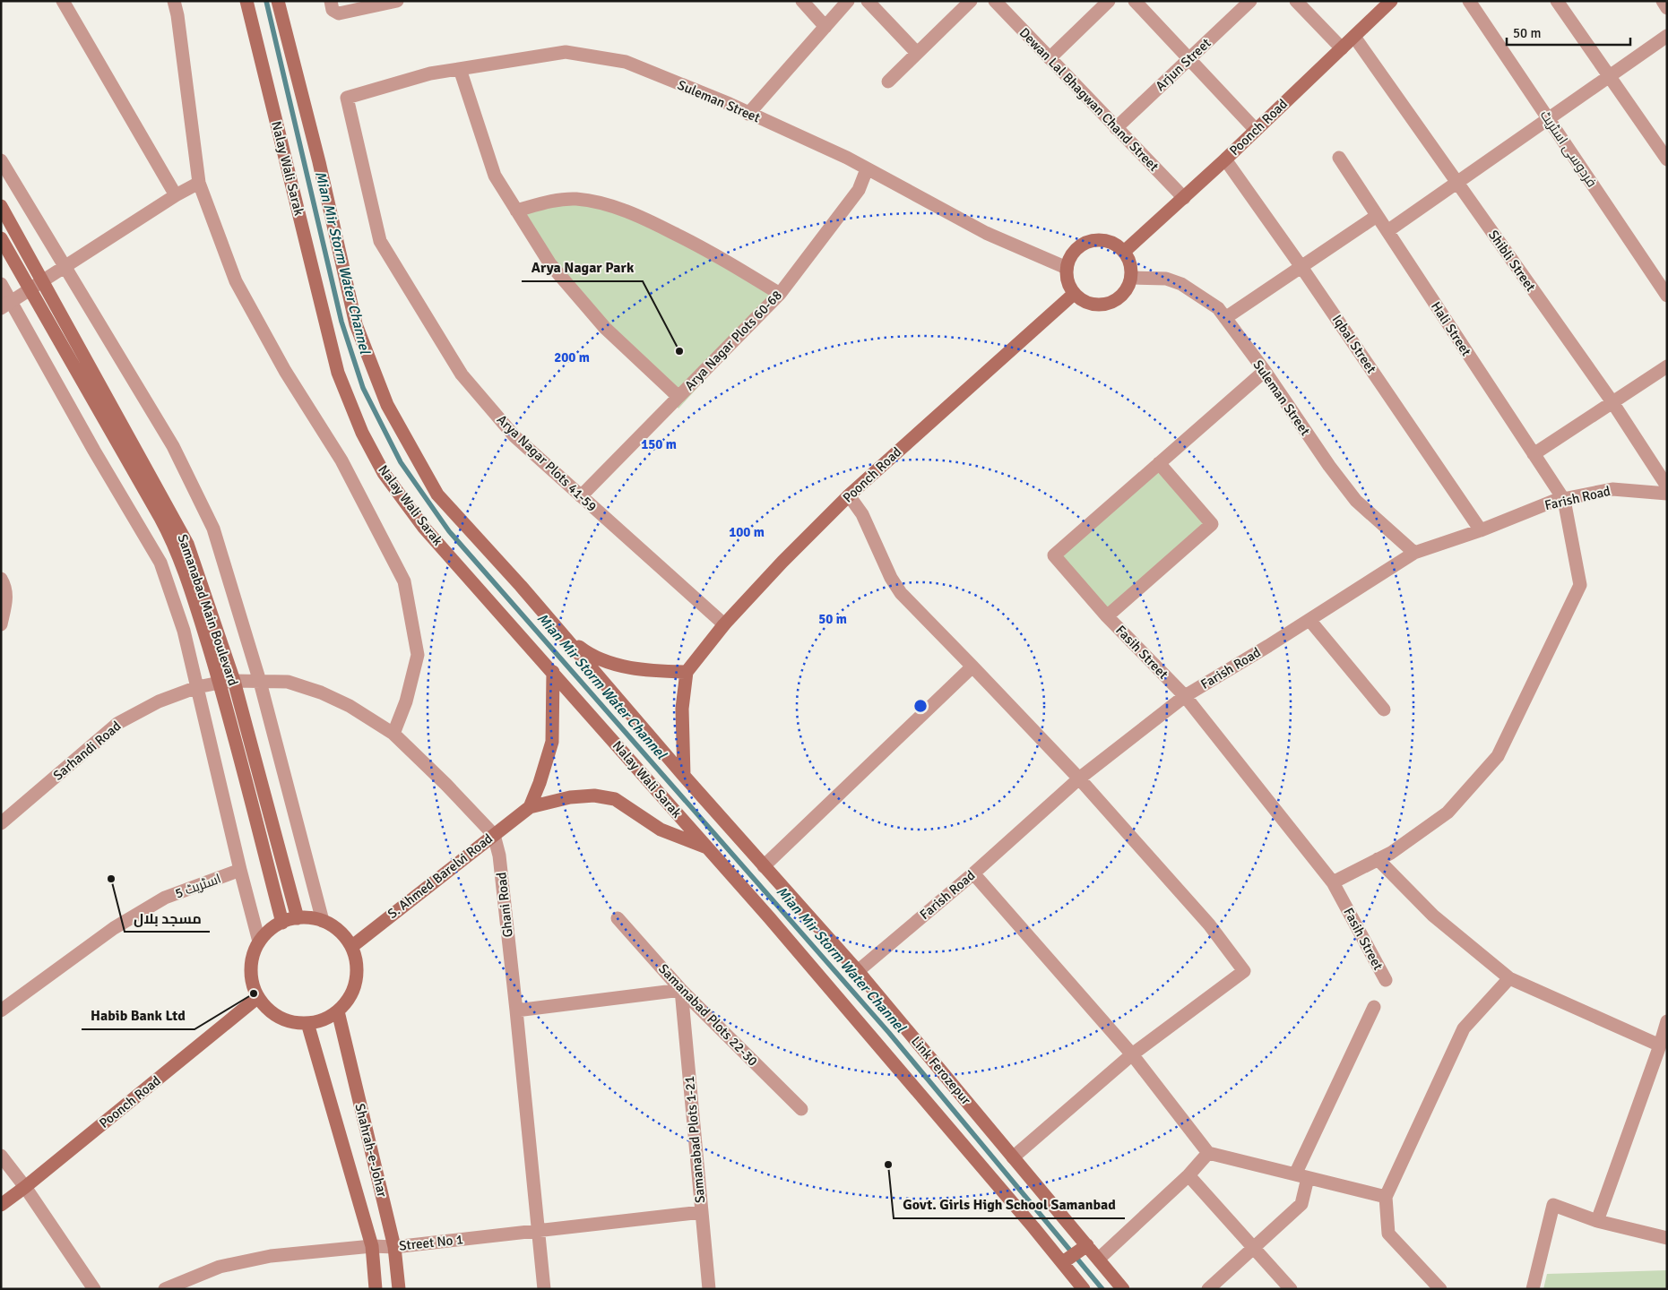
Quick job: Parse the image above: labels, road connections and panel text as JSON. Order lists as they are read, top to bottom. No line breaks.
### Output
{"streets":{"main road":["Poonch Road","Nalay Wali Sarak","Samanabad Main Boulevard","S. Ahmed Barelvi Road","Link Ferozepur","Shahrah-e-Johar"],"street":["Arjun Street","Dewan Lal Bhagwan Chand Street","Suleman Street","فردوسی اسٹریٹ","Shibli Street","Hali Street","Arya Nagar Plots 60-68","Iqbal Street","Arya Nagar Plots 41-59","Farish Road","Fasih Street","Sarhandi Road","اسٹریٹ 5","Ghani Road","Samanabad Plots 22-30","Samanabad Plots 1-21","Street No 1"]},"crossings":[["Arjun Street","Dewan Lal Bhagwan Chand Street"],["Dewan Lal Bhagwan Chand Street","Poonch Road"],["Suleman Street","Poonch Road"],["Suleman Street","Arya Nagar Plots 60-68"],["Suleman Street","Arya Nagar Plots 41-59"],["Suleman Street","Farish Road"],["Suleman Street","Fasih Street"],["Poonch Road","Shibli Street"],["Poonch Road","Iqbal Street"],["Poonch Road","Arya Nagar Plots 41-59"],["Poonch Road","Samanabad Main Boulevard"],["Poonch Road","S. Ahmed Barelvi Road"],["Poonch Road","Shahrah-e-Johar"],["Nalay Wali Sarak","S. Ahmed Barelvi Road"],["Hali Street","Farish Road"],["Arya Nagar Plots 60-68","Arya Nagar Plots 41-59"],["Iqbal Street","Farish Road"],["Farish Road","Fasih Street"],["Farish Road","Link Ferozepur"],["Samanabad Main Boulevard","Sarhandi Road"],["Samanabad Main Boulevard","S. Ahmed Barelvi Road"],["Samanabad Main Boulevard","Ghani Road"],["Samanabad Main Boulevard","Shahrah-e-Johar"],["Sarhandi Road","Ghani Road"],["S. Ahmed Barelvi Road","Ghani Road"],["S. Ahmed Barelvi Road","Shahrah-e-Johar"],["Ghani Road","Street No 1"],["Samanabad Plots 22-30","Samanabad Plots 1-21"],["Samanabad Plots 1-21","Street No 1"],["Shahrah-e-Johar","Street No 1"]],"water":["Mian Mir Storm Water Channel"],"places":["Arya Nagar Park","مسجد بلال","Habib Bank Ltd","Govt. Girls High School Samanbad"],"scale_bar":"50 m","rings":["200 m","150 m","100 m","50 m"]}
